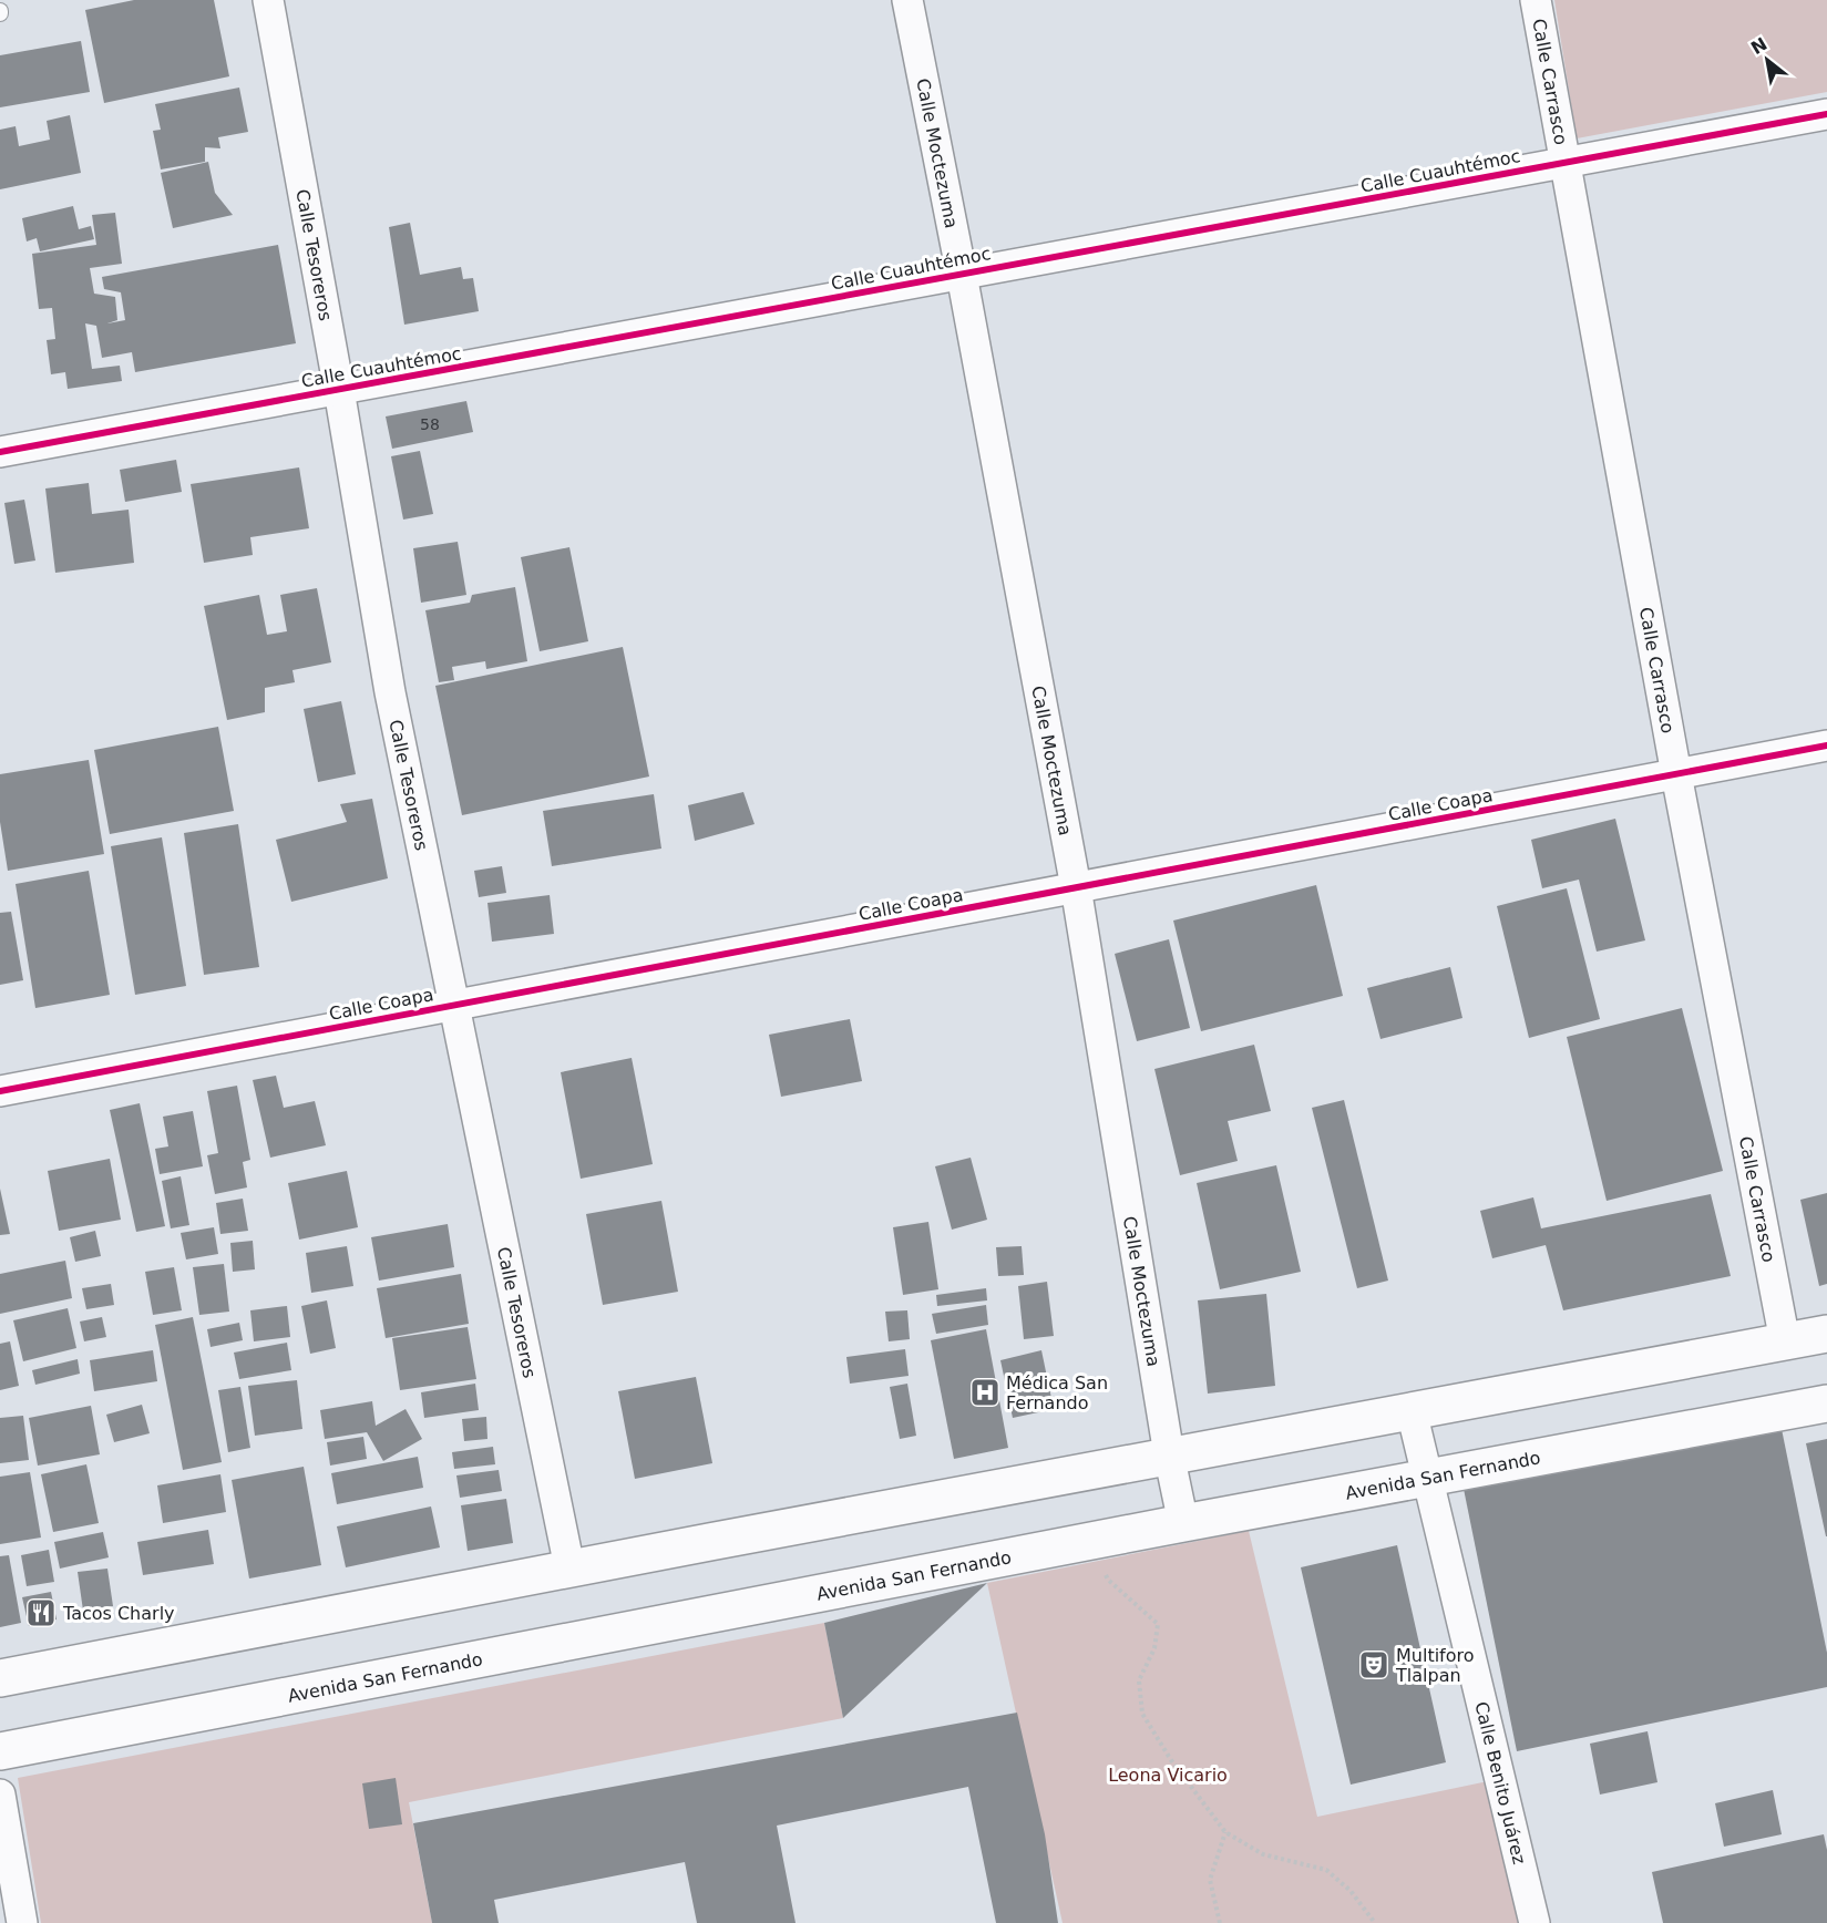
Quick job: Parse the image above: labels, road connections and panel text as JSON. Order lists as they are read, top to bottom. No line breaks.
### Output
{"streets":{"main road":["Avenida San Fernando"],"street":["Calle Carrasco","Calle Moctezuma","Calle Cuauhtémoc","Calle Tesoreros","Calle Coapa","Calle Benito Juárez"]},"crossings":[["Calle Carrasco","Calle Cuauhtémoc"],["Calle Carrasco","Calle Coapa"],["Calle Moctezuma","Calle Cuauhtémoc"],["Calle Moctezuma","Calle Coapa"],["Calle Moctezuma","Avenida San Fernando"],["Calle Cuauhtémoc","Calle Tesoreros"],["Calle Tesoreros","Calle Coapa"],["Avenida San Fernando","Calle Benito Juárez"]],"parks":["Leona Vicario"],"places":{"hospital":["Médica San Fernando"],"restaurant":["Tacos Charly"],"theatre":["Multiforo Tlalpan"]},"house_numbers":["58"],"north":"top left"}
